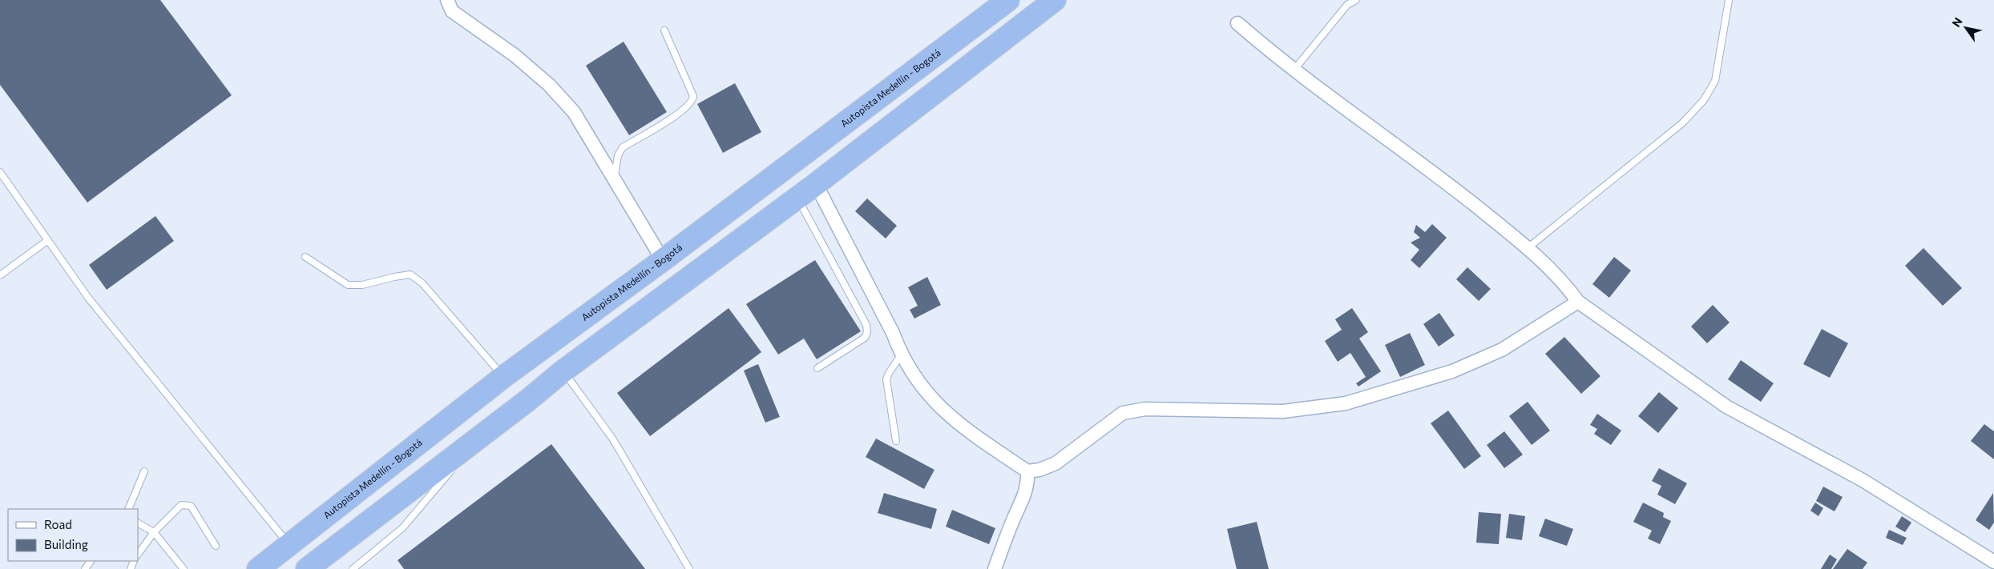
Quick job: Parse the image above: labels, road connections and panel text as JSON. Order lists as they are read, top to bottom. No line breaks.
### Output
{"streets":{"highway":["Autopista Medellín - Bogotá"]},"legend":["Road","Building"],"north":"top left"}
